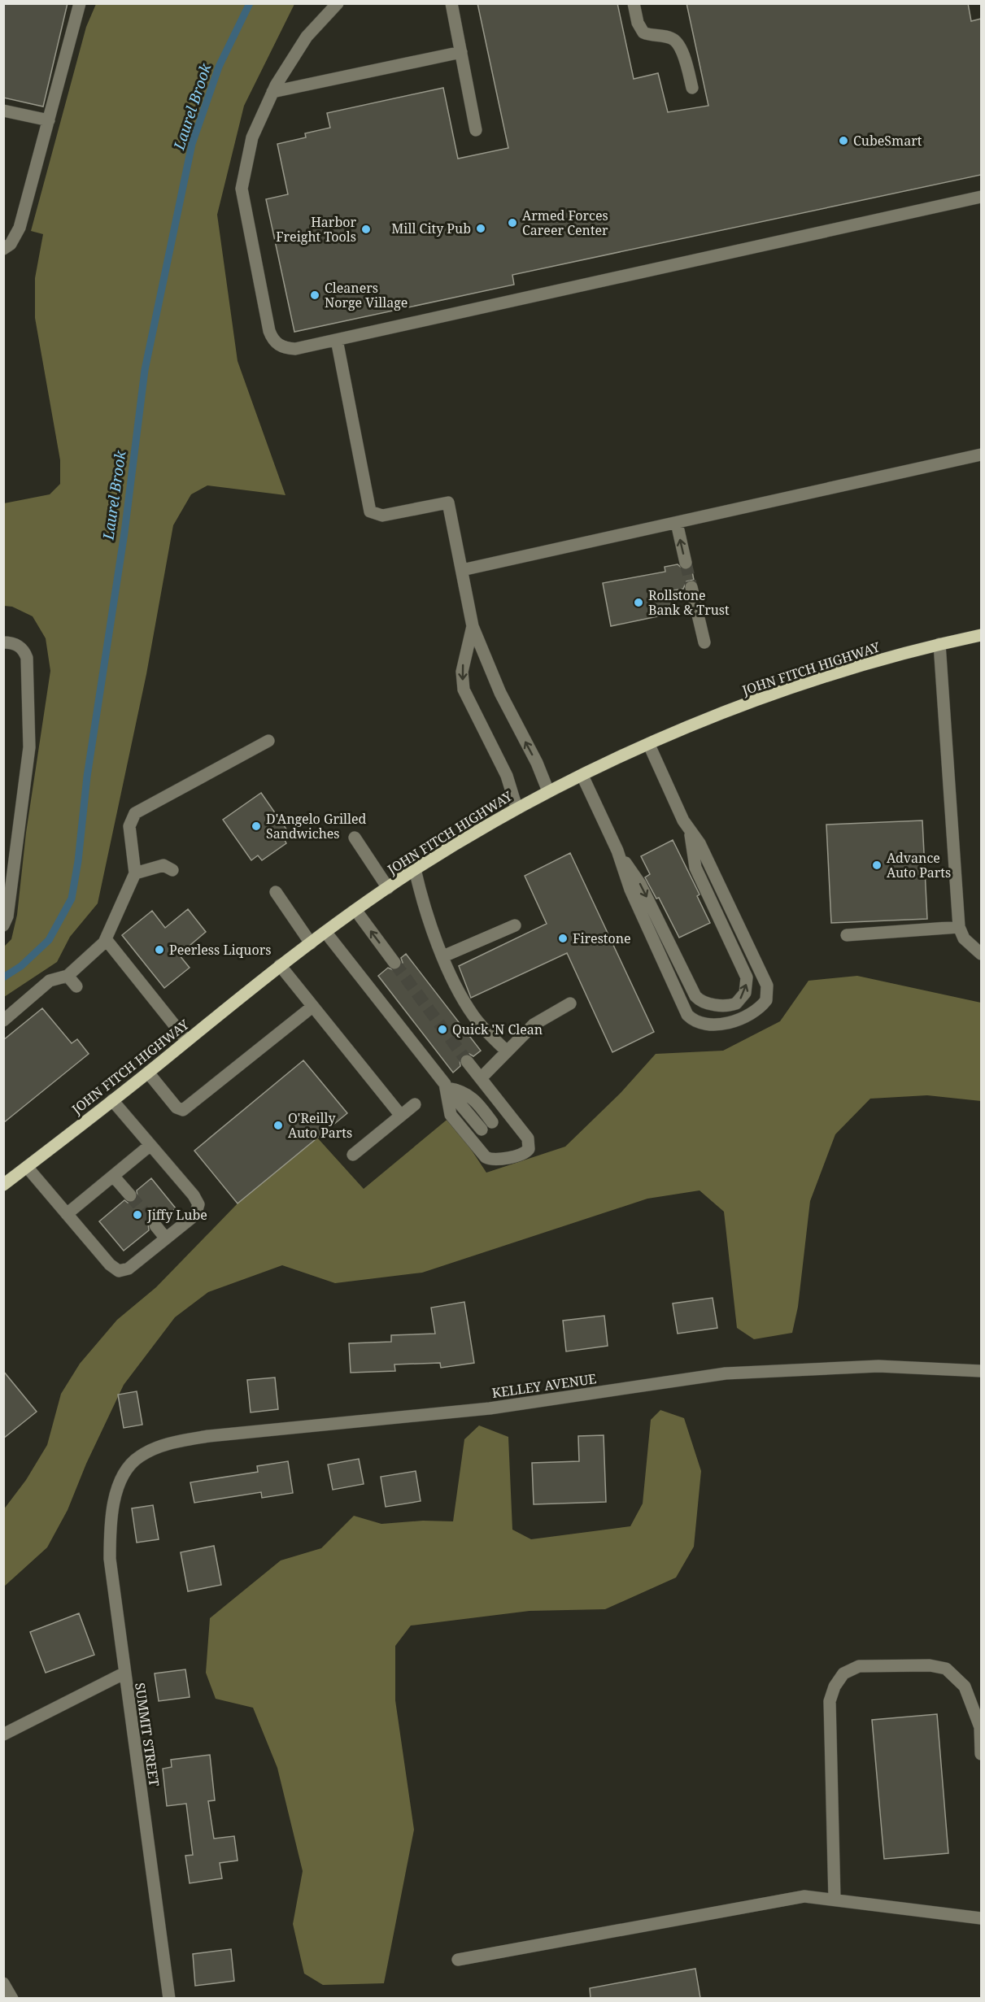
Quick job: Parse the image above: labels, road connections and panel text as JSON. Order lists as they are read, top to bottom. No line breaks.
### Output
{"streets":{"main road":["JOHN FITCH HIGHWAY"],"street":["KELLEY AVENUE","SUMMIT STREET"]},"crossings":[["KELLEY AVENUE","SUMMIT STREET"]],"water":["Laurel Brook"],"places":["CubeSmart","Armed Forces Career Center","Mill City Pub","Harbor Freight Tools","Cleaners Norge Village","Rollstone Bank & Trust","D'Angelo Grilled Sandwiches","Advance Auto Parts","Firestone","Peerless Liquors","Quick 'N Clean","O'Reilly Auto Parts","Jiffy Lube"]}
